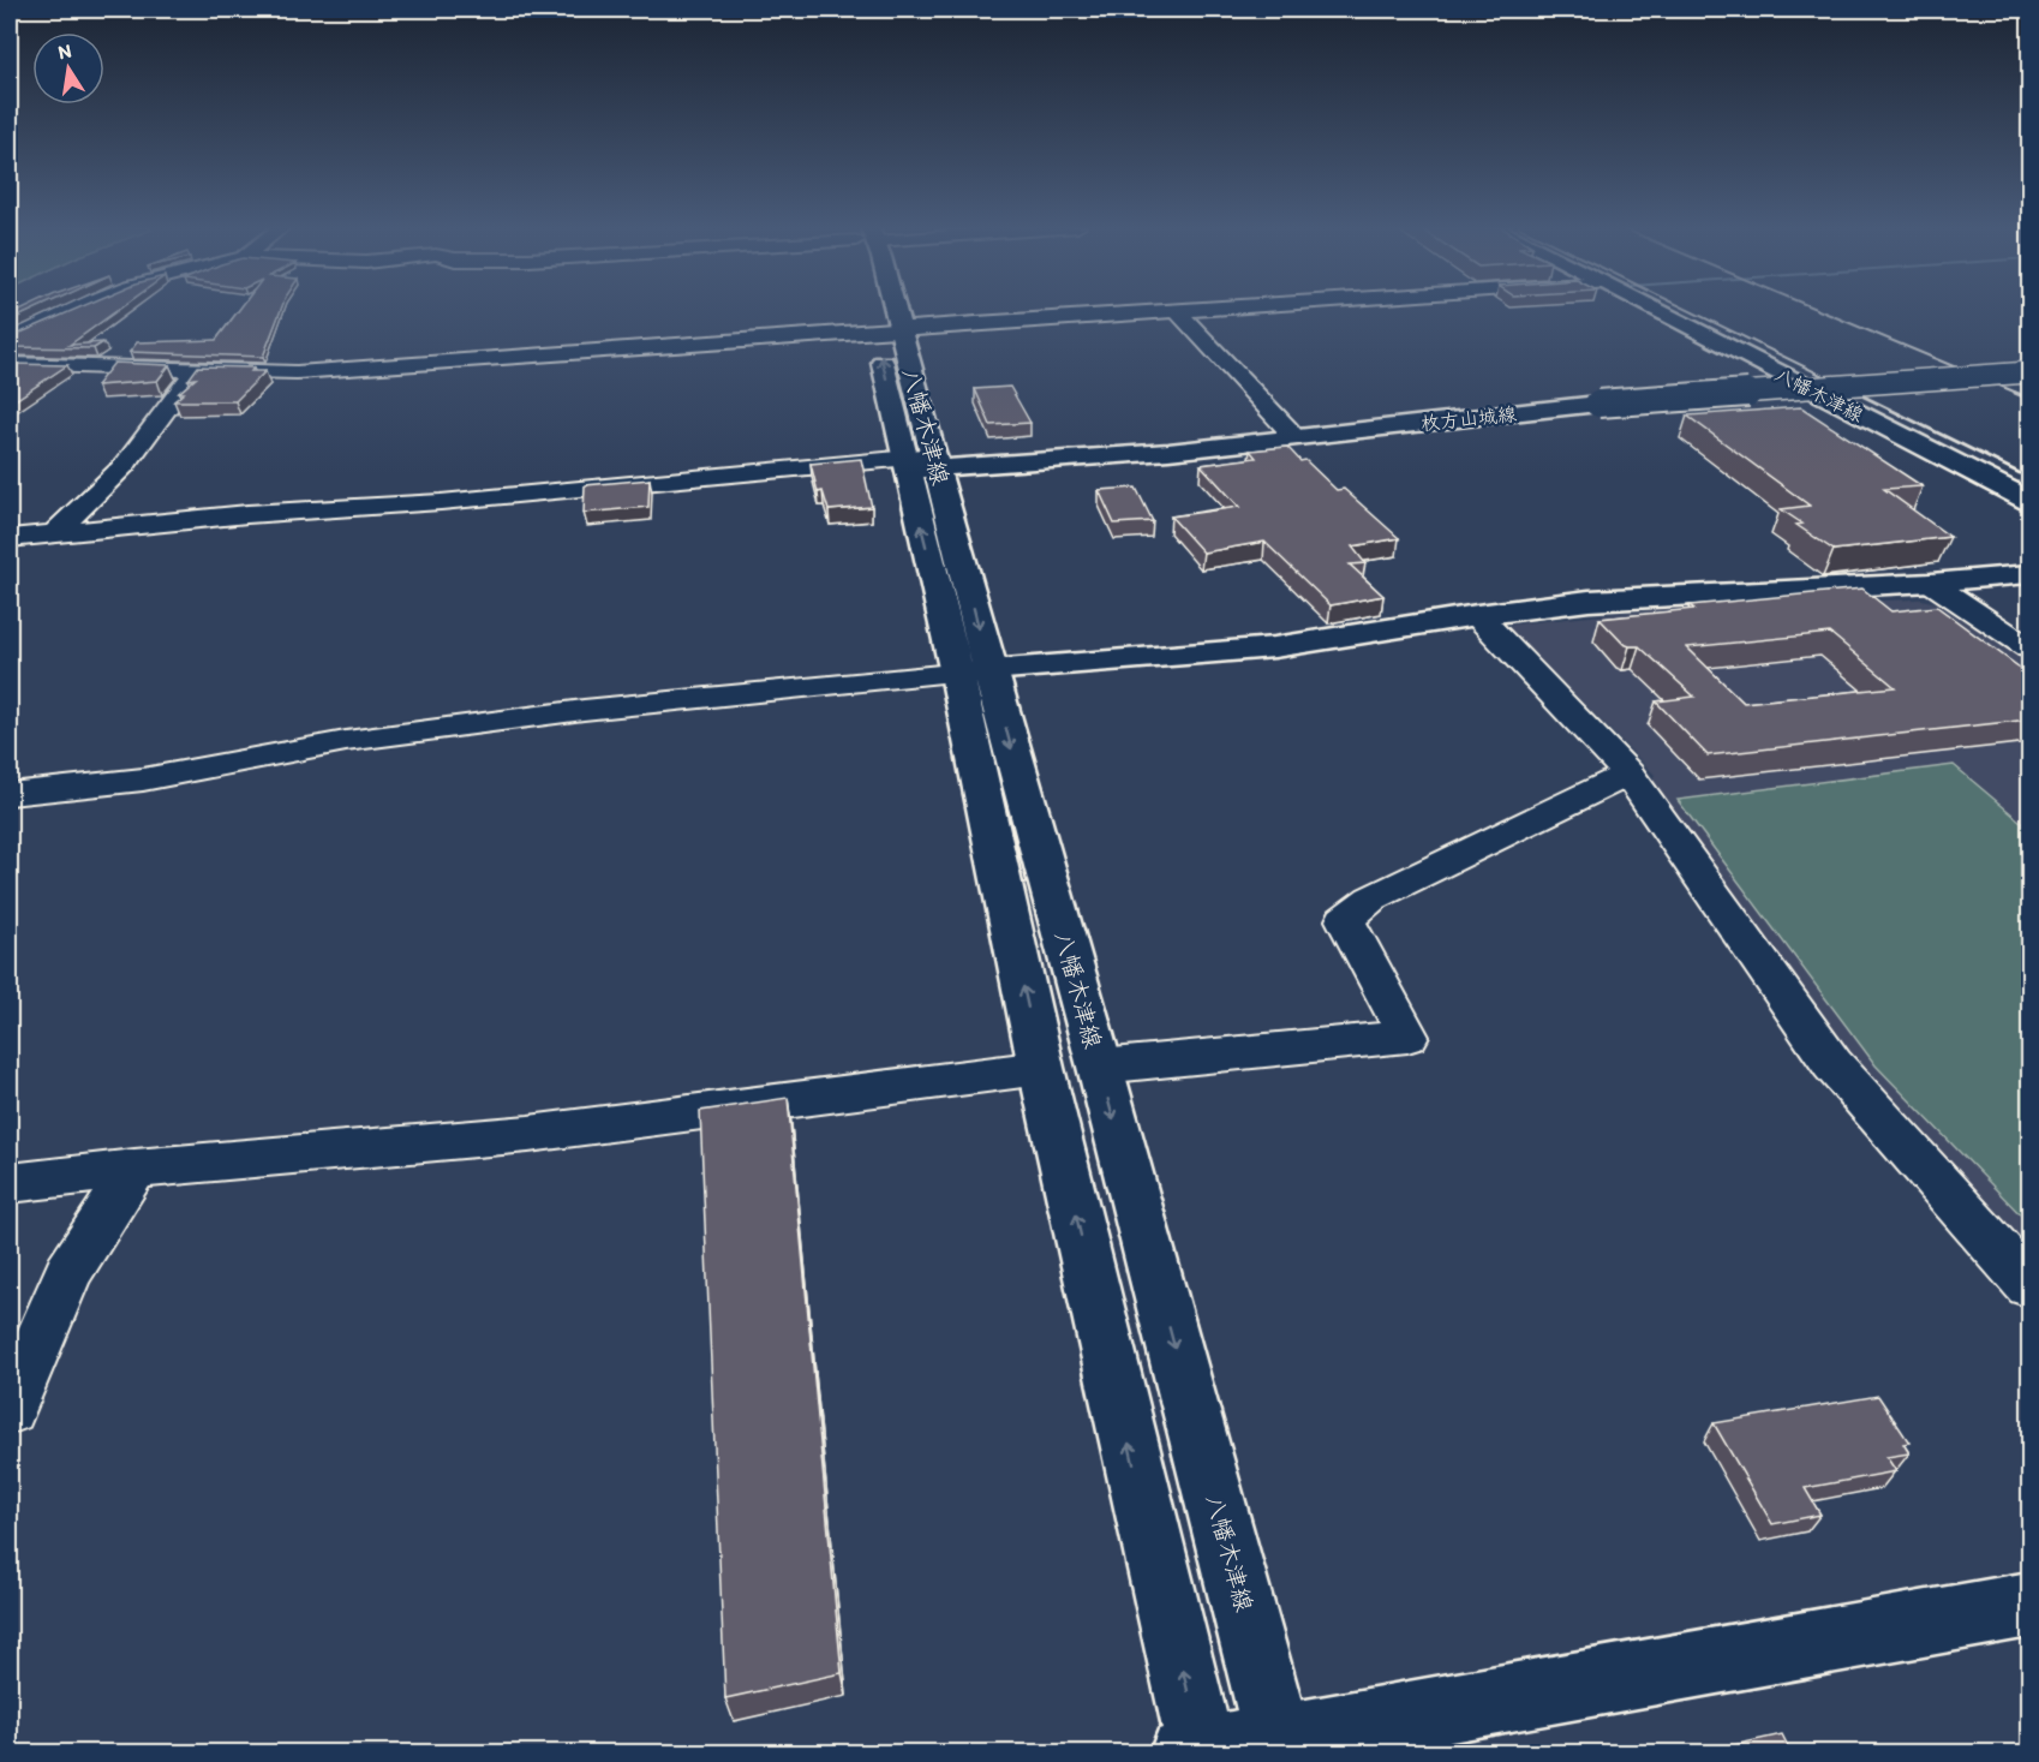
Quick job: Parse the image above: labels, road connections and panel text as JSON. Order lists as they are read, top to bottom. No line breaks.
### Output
{"streets":{"main road":["八幡木津線","枚方山城線"]},"crossings":[["八幡木津線","枚方山城線"]],"north":"top"}
